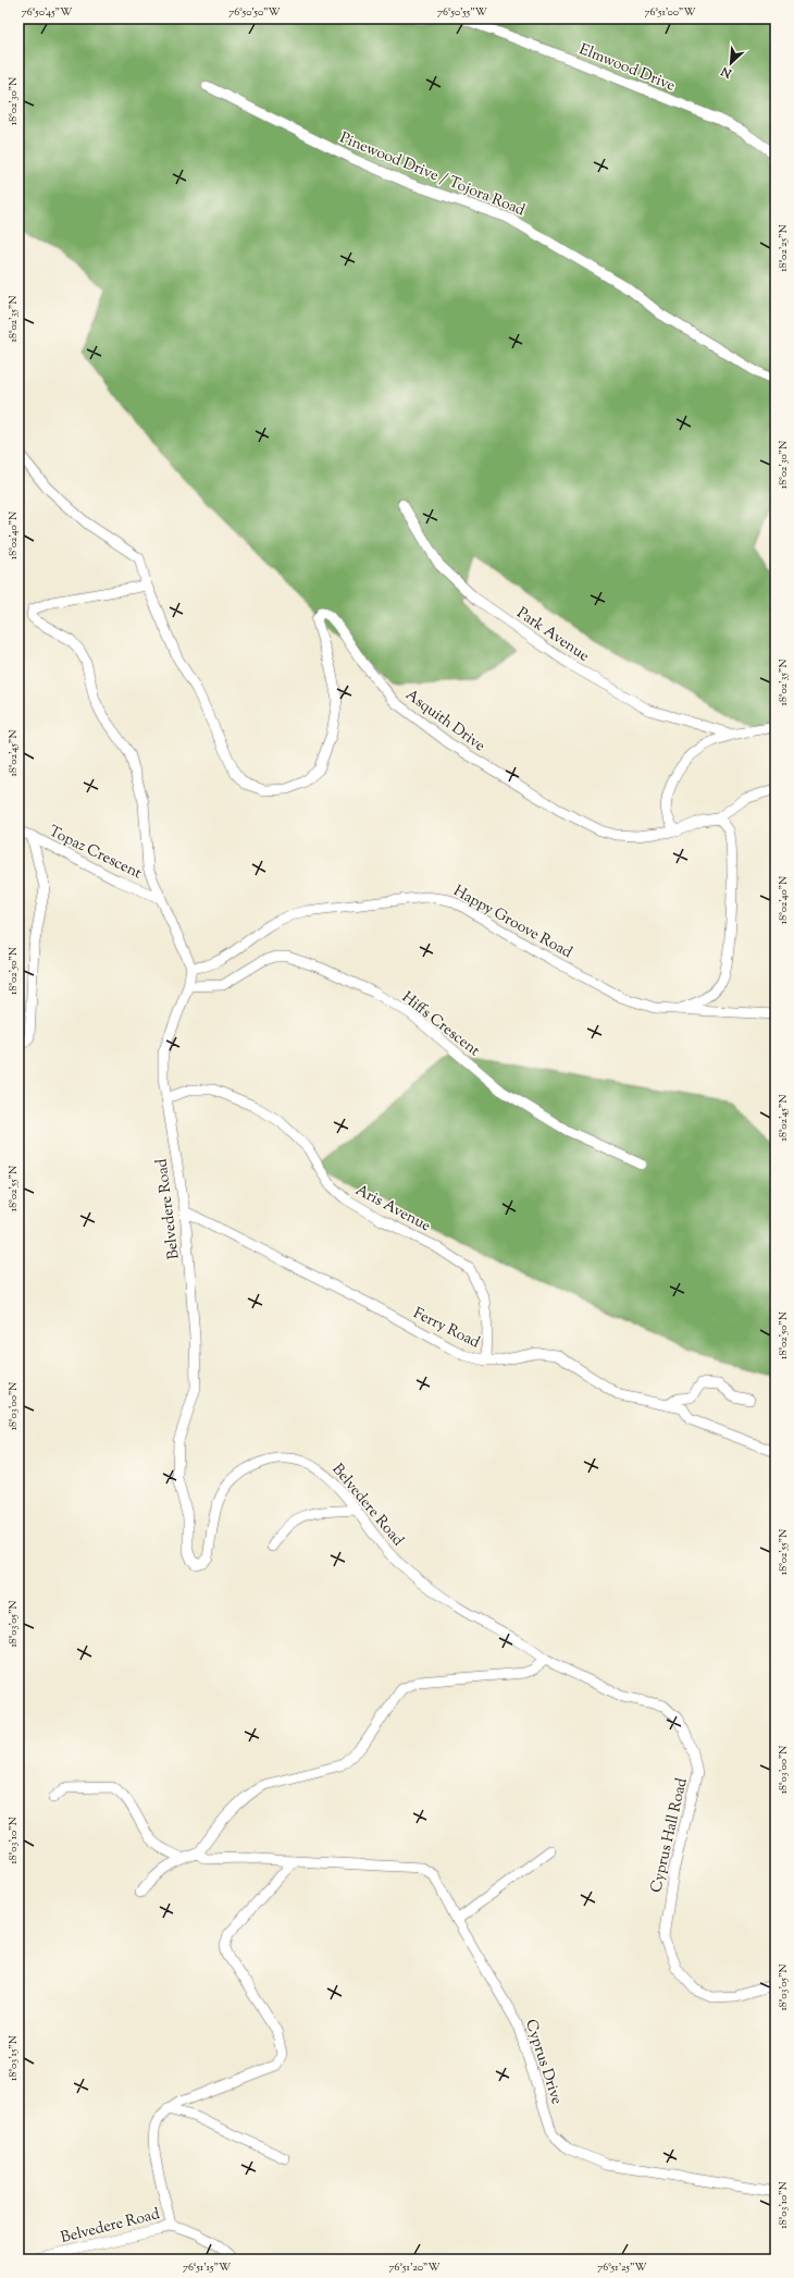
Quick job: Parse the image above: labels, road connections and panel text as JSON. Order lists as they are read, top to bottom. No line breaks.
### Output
{"streets":{"street":["Elmwood Drive","Pinewood Drive / Tojora Road","Park Avenue","Asquith Drive","Topaz Crescent","Happy Groove Road","Hiffs Crescent","Aris Avenue","Belvedere Road","Ferry Road","Cyprus Hall Road","Cyprus Drive"]},"crossings":[["Asquith Drive","Belvedere Road"],["Topaz Crescent","Belvedere Road"],["Happy Groove Road","Belvedere Road"],["Hiffs Crescent","Belvedere Road"],["Aris Avenue","Belvedere Road"],["Aris Avenue","Ferry Road"],["Belvedere Road","Ferry Road"],["Belvedere Road","Cyprus Hall Road"],["Belvedere Road","Cyprus Drive"]],"north":"bottom left","coordinates":["76°50'45\"W","76°50'50\"W","76°50'55\"W","76°51'00\"W","18°02'30\"N","18°02'25\"N","18°02'35\"N","18°02'40\"N","18°02'45\"N","18°02'50\"N","18°02'55\"N","18°03'00\"N","18°03'05\"N","18°03'10\"N","18°03'15\"N","76°51'15\"W","76°51'20\"W","76°51'25\"W"]}
